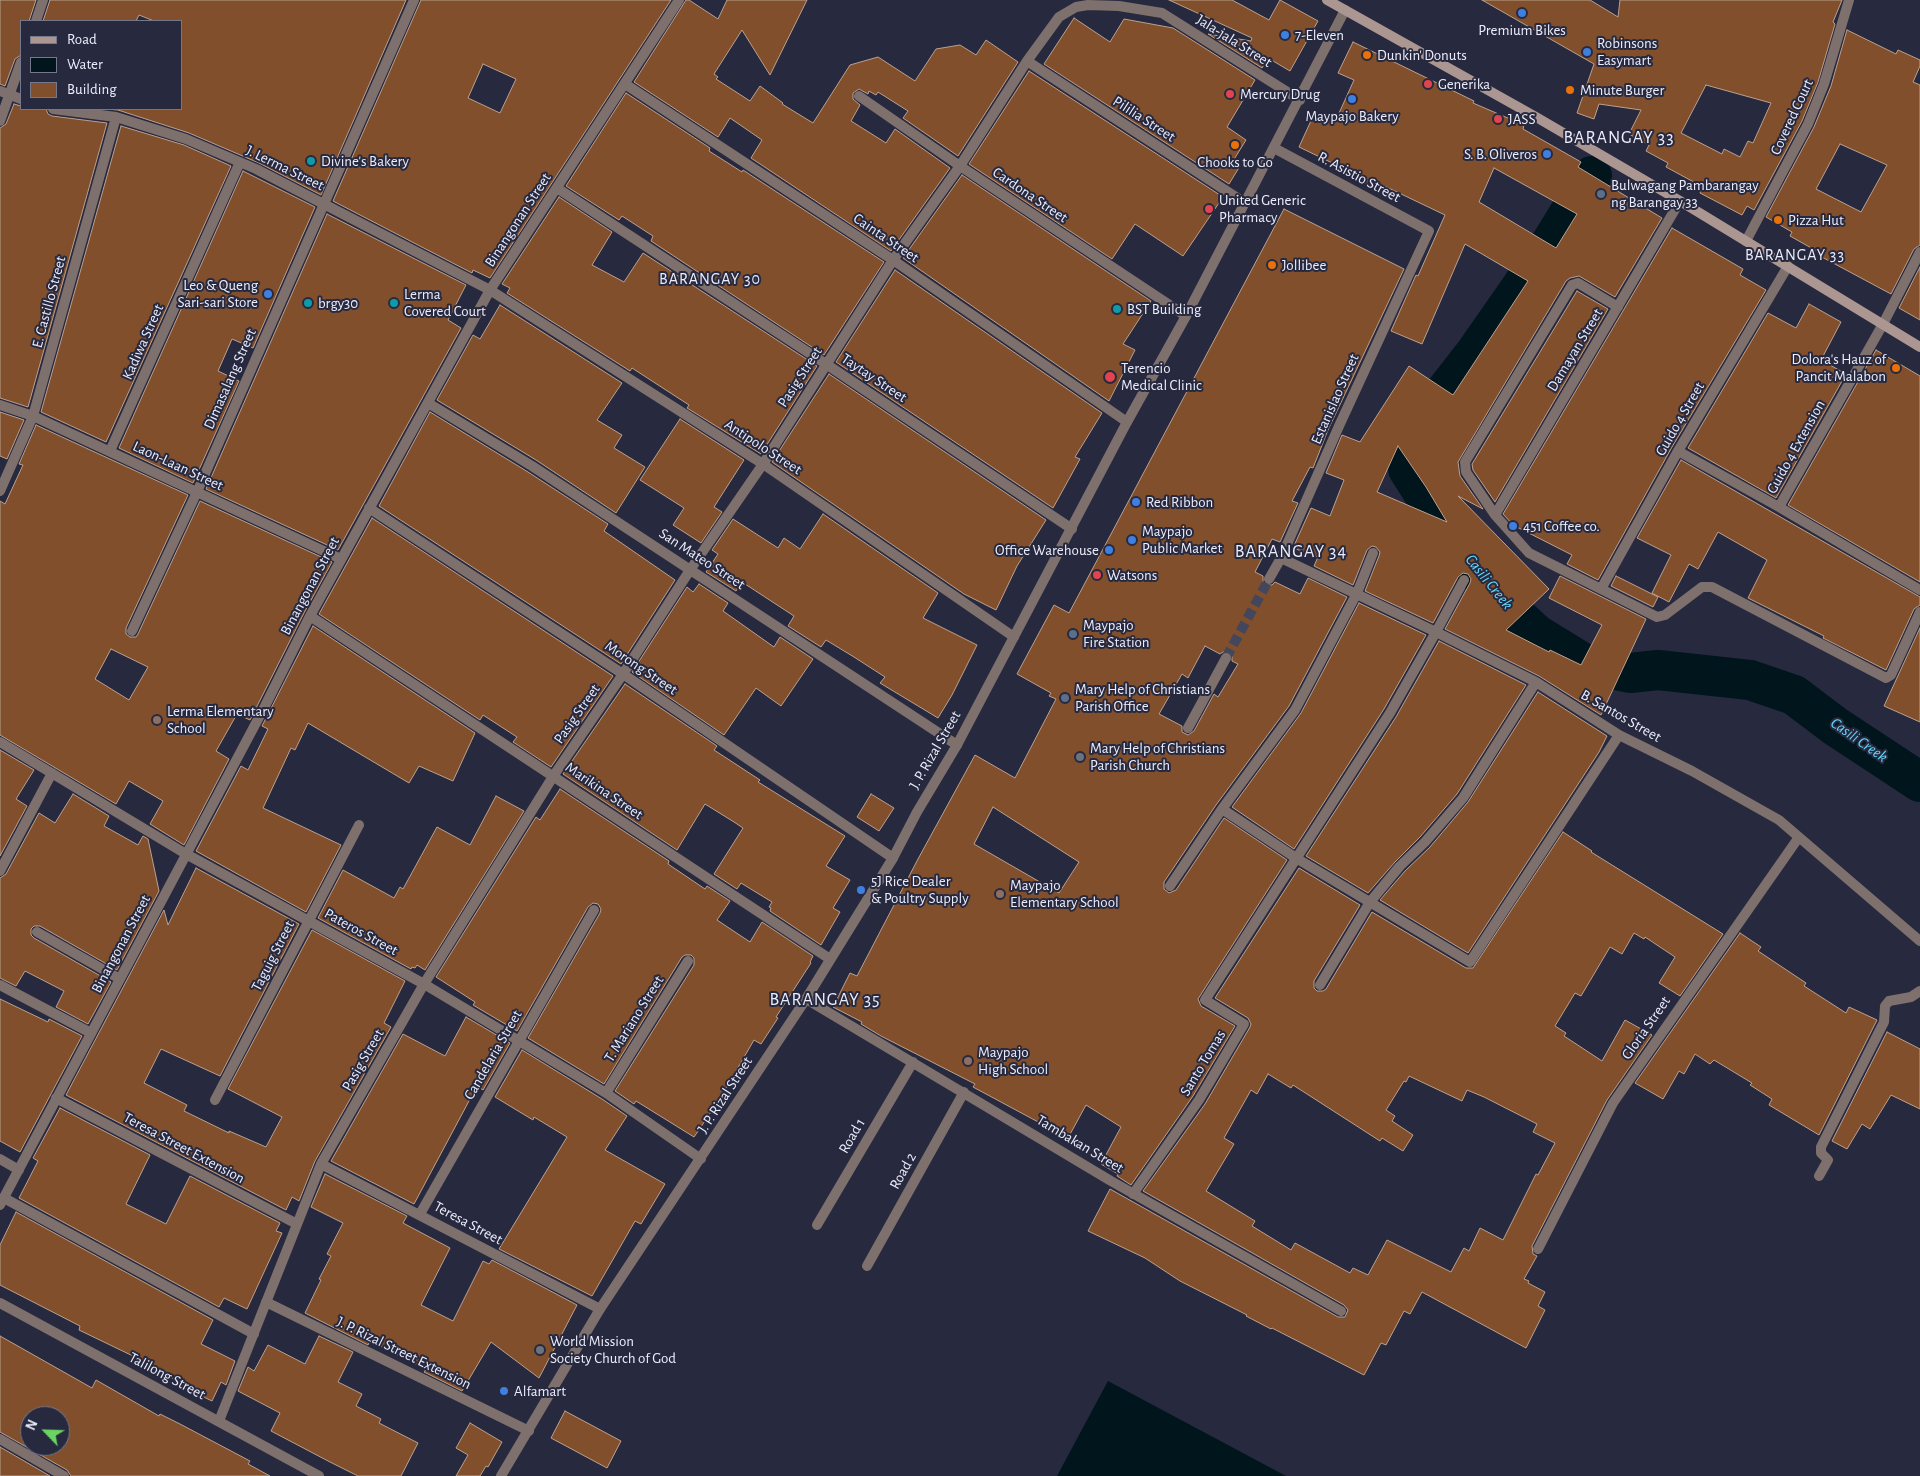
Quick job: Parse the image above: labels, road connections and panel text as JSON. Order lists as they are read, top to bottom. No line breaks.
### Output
{"streets":{"street":["Jala-jala Street","Covered Court","Pililia Street","J. Lerma Street","R. Asistio Street","Cardona Street","Binangonan Street","Cainta Street","E. Castillo Street","Kadiwa Street","Damayan Street","Pasig Street","Taytay Street","Dimasalang Street","Estanislao Street","Guido 4 Street","Antipolo Street","Guido 4 Extension","Laon-Laan Street","San Mateo Street","Morong Street","B. Santos Street","J. P. Rizal Street","Marikina Street","Pateros Street","Taguig Street","T. Mariano Street","Gloria Street","Candelaria Street","Santo Tomas","Road 1","Tambakan Street","Teresa Street Extension","Road 2","Teresa Street","J. P. Rizal Street Extension","Talilong Street"]},"crossings":[["Jala-jala Street","Pililia Street"],["Jala-jala Street","Pasig Street"],["Jala-jala Street","J. P. Rizal Street"],["Pililia Street","Pasig Street"],["Pililia Street","J. P. Rizal Street"],["J. Lerma Street","Binangonan Street"],["J. Lerma Street","E. Castillo Street"],["J. Lerma Street","Kadiwa Street"],["J. Lerma Street","Dimasalang Street"],["J. Lerma Street","Antipolo Street"],["R. Asistio Street","Estanislao Street"],["R. Asistio Street","J. P. Rizal Street"],["Cardona Street","Pasig Street"],["Cardona Street","J. P. Rizal Street"],["Binangonan Street","Cainta Street"],["Binangonan Street","Taytay Street"],["Binangonan Street","Antipolo Street"],["Binangonan Street","Laon-Laan Street"],["Binangonan Street","San Mateo Street"],["Binangonan Street","Morong Street"],["Binangonan Street","Marikina Street"],["Binangonan Street","Pateros Street"],["Binangonan Street","Teresa Street Extension"],["Cainta Street","Pasig Street"],["Cainta Street","J. P. Rizal Street"],["E. Castillo Street","Laon-Laan Street"],["Kadiwa Street","Laon-Laan Street"],["Pasig Street","Taytay Street"],["Pasig Street","Antipolo Street"],["Pasig Street","San Mateo Street"],["Pasig Street","Morong Street"],["Pasig Street","Marikina Street"],["Pasig Street","Pateros Street"],["Pasig Street","Teresa Street Extension"],["Pasig Street","Teresa Street"],["Pasig Street","J. P. Rizal Street Extension"],["Pasig Street","Talilong Street"],["Taytay Street","J. P. Rizal Street"],["Dimasalang Street","Laon-Laan Street"],["Estanislao Street","B. Santos Street"],["Antipolo Street","J. P. Rizal Street"],["San Mateo Street","J. P. Rizal Street"],["Morong Street","J. P. Rizal Street"],["B. Santos Street","Gloria Street"],["J. P. Rizal Street","Marikina Street"],["J. P. Rizal Street","Pateros Street"],["J. P. Rizal Street","Tambakan Street"],["J. P. Rizal Street","Teresa Street"],["J. P. Rizal Street","J. P. Rizal Street Extension"],["Pateros Street","Taguig Street"],["Pateros Street","T. Mariano Street"],["Pateros Street","Candelaria Street"],["Candelaria Street","Teresa Street"],["Santo Tomas","Tambakan Street"],["Road 1","Tambakan Street"],["Tambakan Street","Road 2"]],"districts":["BARANGAY 33","BARANGAY 33","BARANGAY 30","BARANGAY 34","BARANGAY 35"],"water":["Casili Creek"],"places":["Premium Bikes","7-Eleven","Robinsons Easymart","Dunkin' Donuts","Generika","Minute Burger","Mercury Drug","Maypajo Bakery","JASS","Chooks to Go","S. B. Oliveros","Divine's Bakery","Bulwagang Pambarangay ng Barangay 33","United Generic Pharmacy","Pizza Hut","Jollibee","Leo & Queng Sari-sari Store","brgy30","Lerma Covered Court","BST Building","Dolora's Hauz of Pancit Malabon","Terencio Medical Clinic","Red Ribbon","451 Coffee co.","Maypajo Public Market","Office Warehouse","Watsons","Maypajo Fire Station","Mary Help of Christians Parish Office","Lerma Elementary School","Mary Help of Christians Parish Church","5J Rice Dealer & Poultry Supply","Maypajo Elementary School","Maypajo High School","World Mission Society Church of God","Alfamart"],"legend":["Road","Water","Building"],"north":"top left"}
